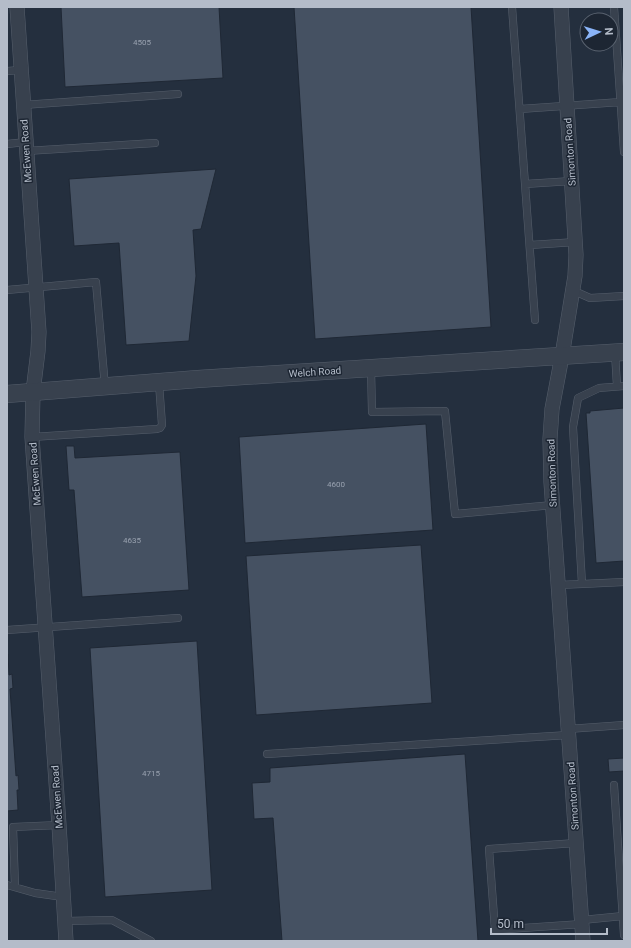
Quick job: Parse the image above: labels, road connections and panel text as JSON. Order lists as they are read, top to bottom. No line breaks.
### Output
{"streets":{"street":["McEwen Road","Simonton Road","Welch Road"]},"crossings":[["McEwen Road","Welch Road"],["Simonton Road","Welch Road"]],"house_numbers":["4505","4600","4635","4715"],"scale_bar":"50 m","north":"right"}
